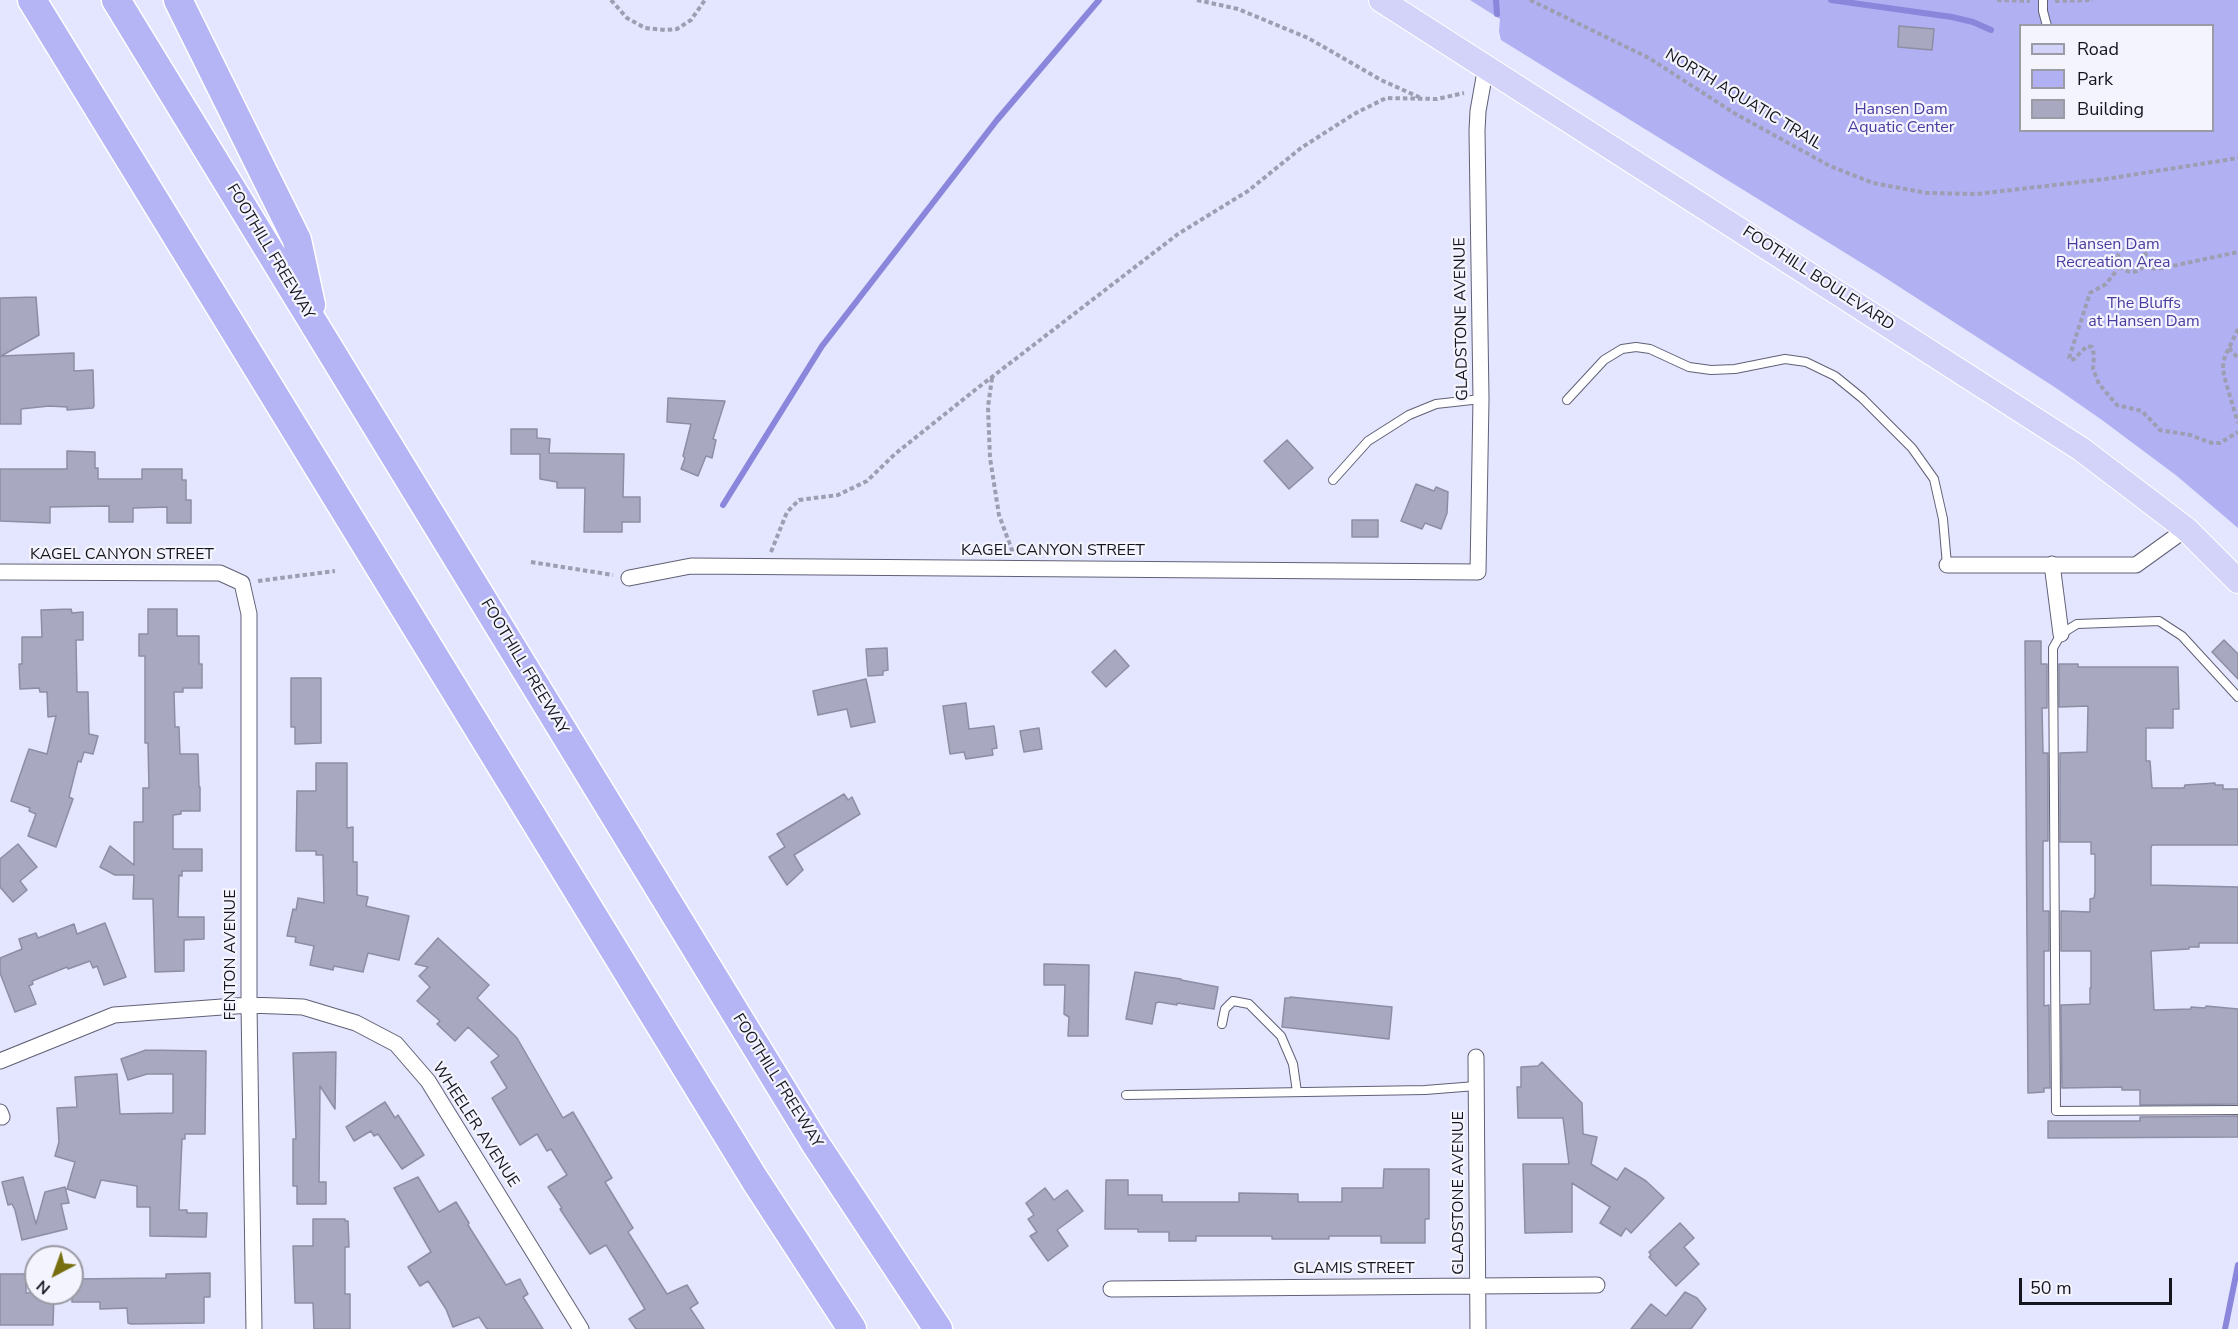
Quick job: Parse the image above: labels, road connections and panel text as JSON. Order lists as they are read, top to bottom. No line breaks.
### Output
{"streets":{"highway":["FOOTHILL FREEWAY"],"main road":["FOOTHILL BOULEVARD"],"street":["GLADSTONE AVENUE","KAGEL CANYON STREET","FENTON AVENUE","WHEELER AVENUE","GLAMIS STREET"],"path":["NORTH AQUATIC TRAIL"]},"crossings":[["FOOTHILL BOULEVARD","GLADSTONE AVENUE"],["GLADSTONE AVENUE","KAGEL CANYON STREET"],["GLADSTONE AVENUE","GLAMIS STREET"],["KAGEL CANYON STREET","FENTON AVENUE"],["FENTON AVENUE","WHEELER AVENUE"]],"parks":["Hansen Dam Aquatic Center","Hansen Dam Recreation Area","The Bluffs at Hansen Dam"],"legend":["Road","Park","Building"],"scale_bar":"50 m","north":"bottom left"}
